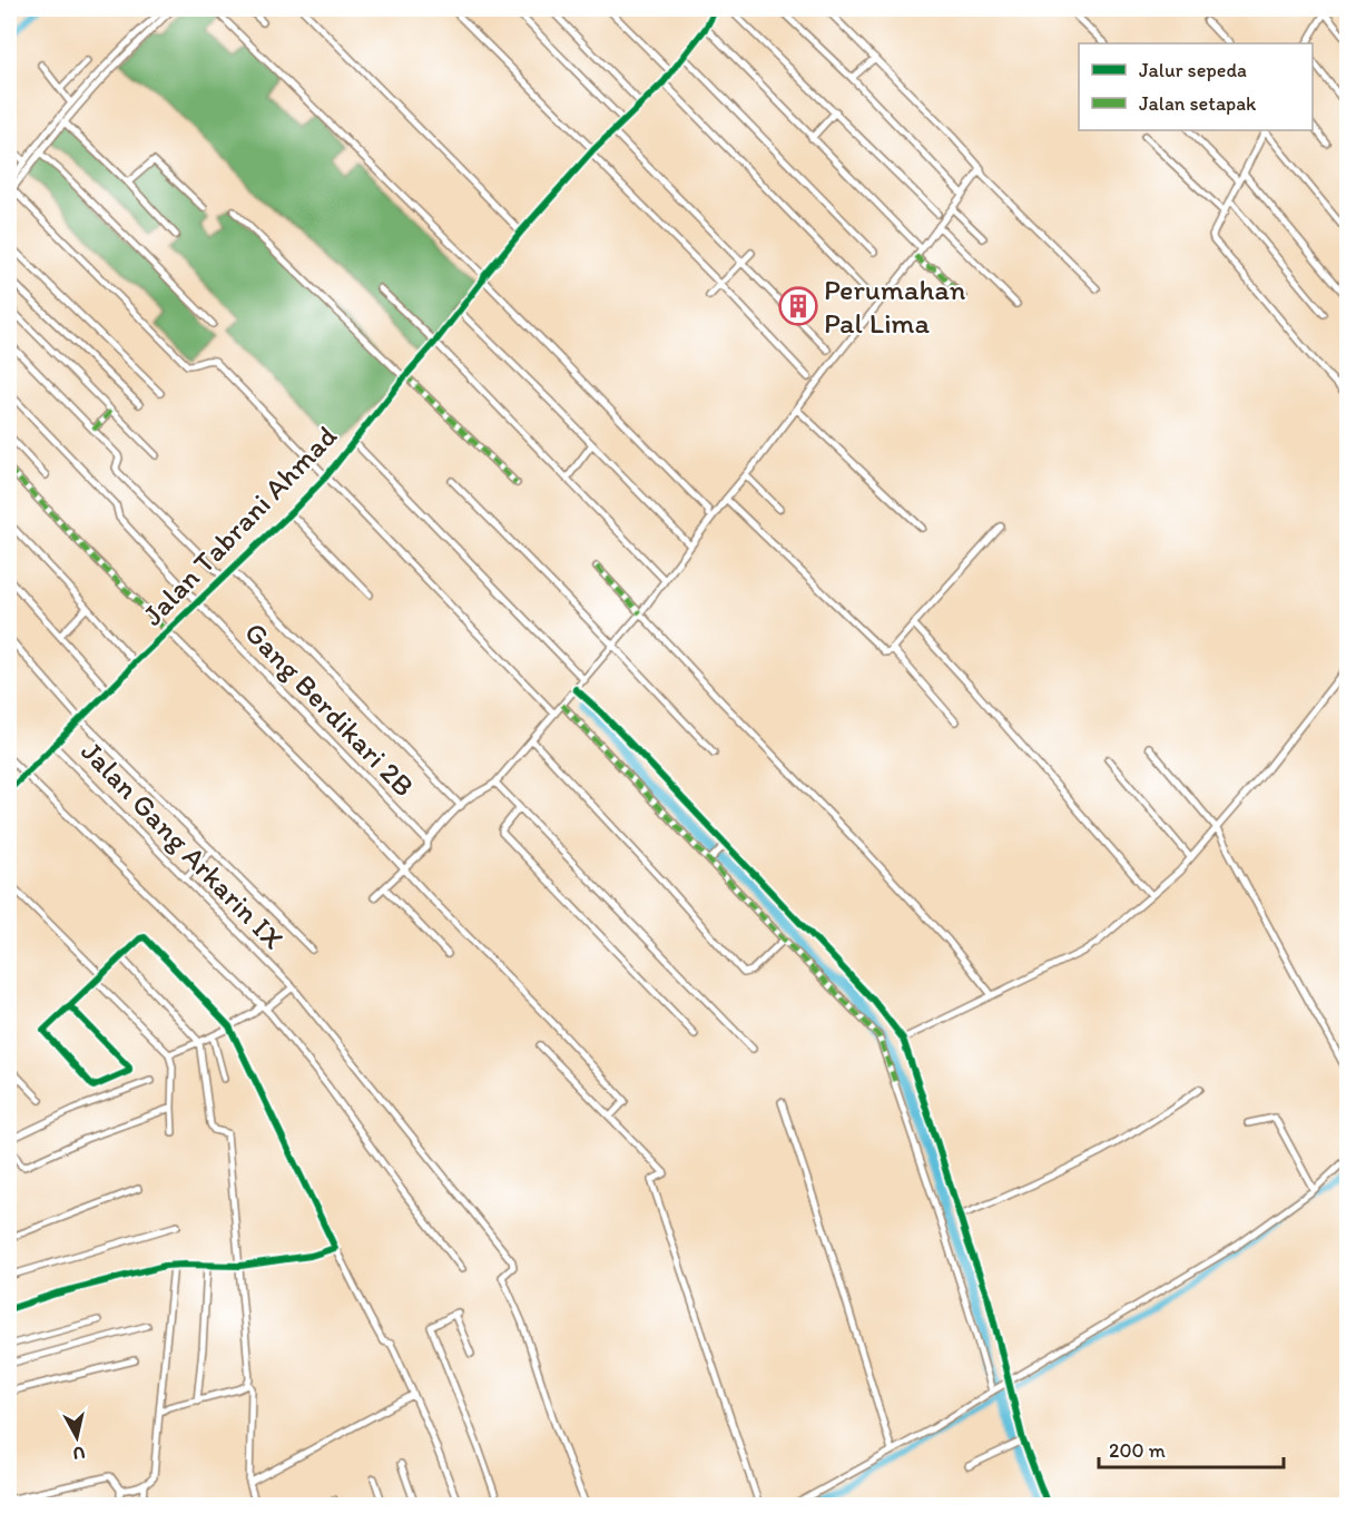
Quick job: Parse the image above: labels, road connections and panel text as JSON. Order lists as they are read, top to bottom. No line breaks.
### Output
{"streets":{"street":["Jalan Tabrani Ahmad","Gang Berdikari 2B","Jalan Gang Arkarin IX"]},"crossings":[["Jalan Tabrani Ahmad","Gang Berdikari 2B"],["Jalan Tabrani Ahmad","Jalan Gang Arkarin IX"]],"places":{"building":["Perumahan Pal Lima"]},"legend":["Jalur sepeda","Jalan setapak"],"scale_bar":"200 m","north":"bottom"}
